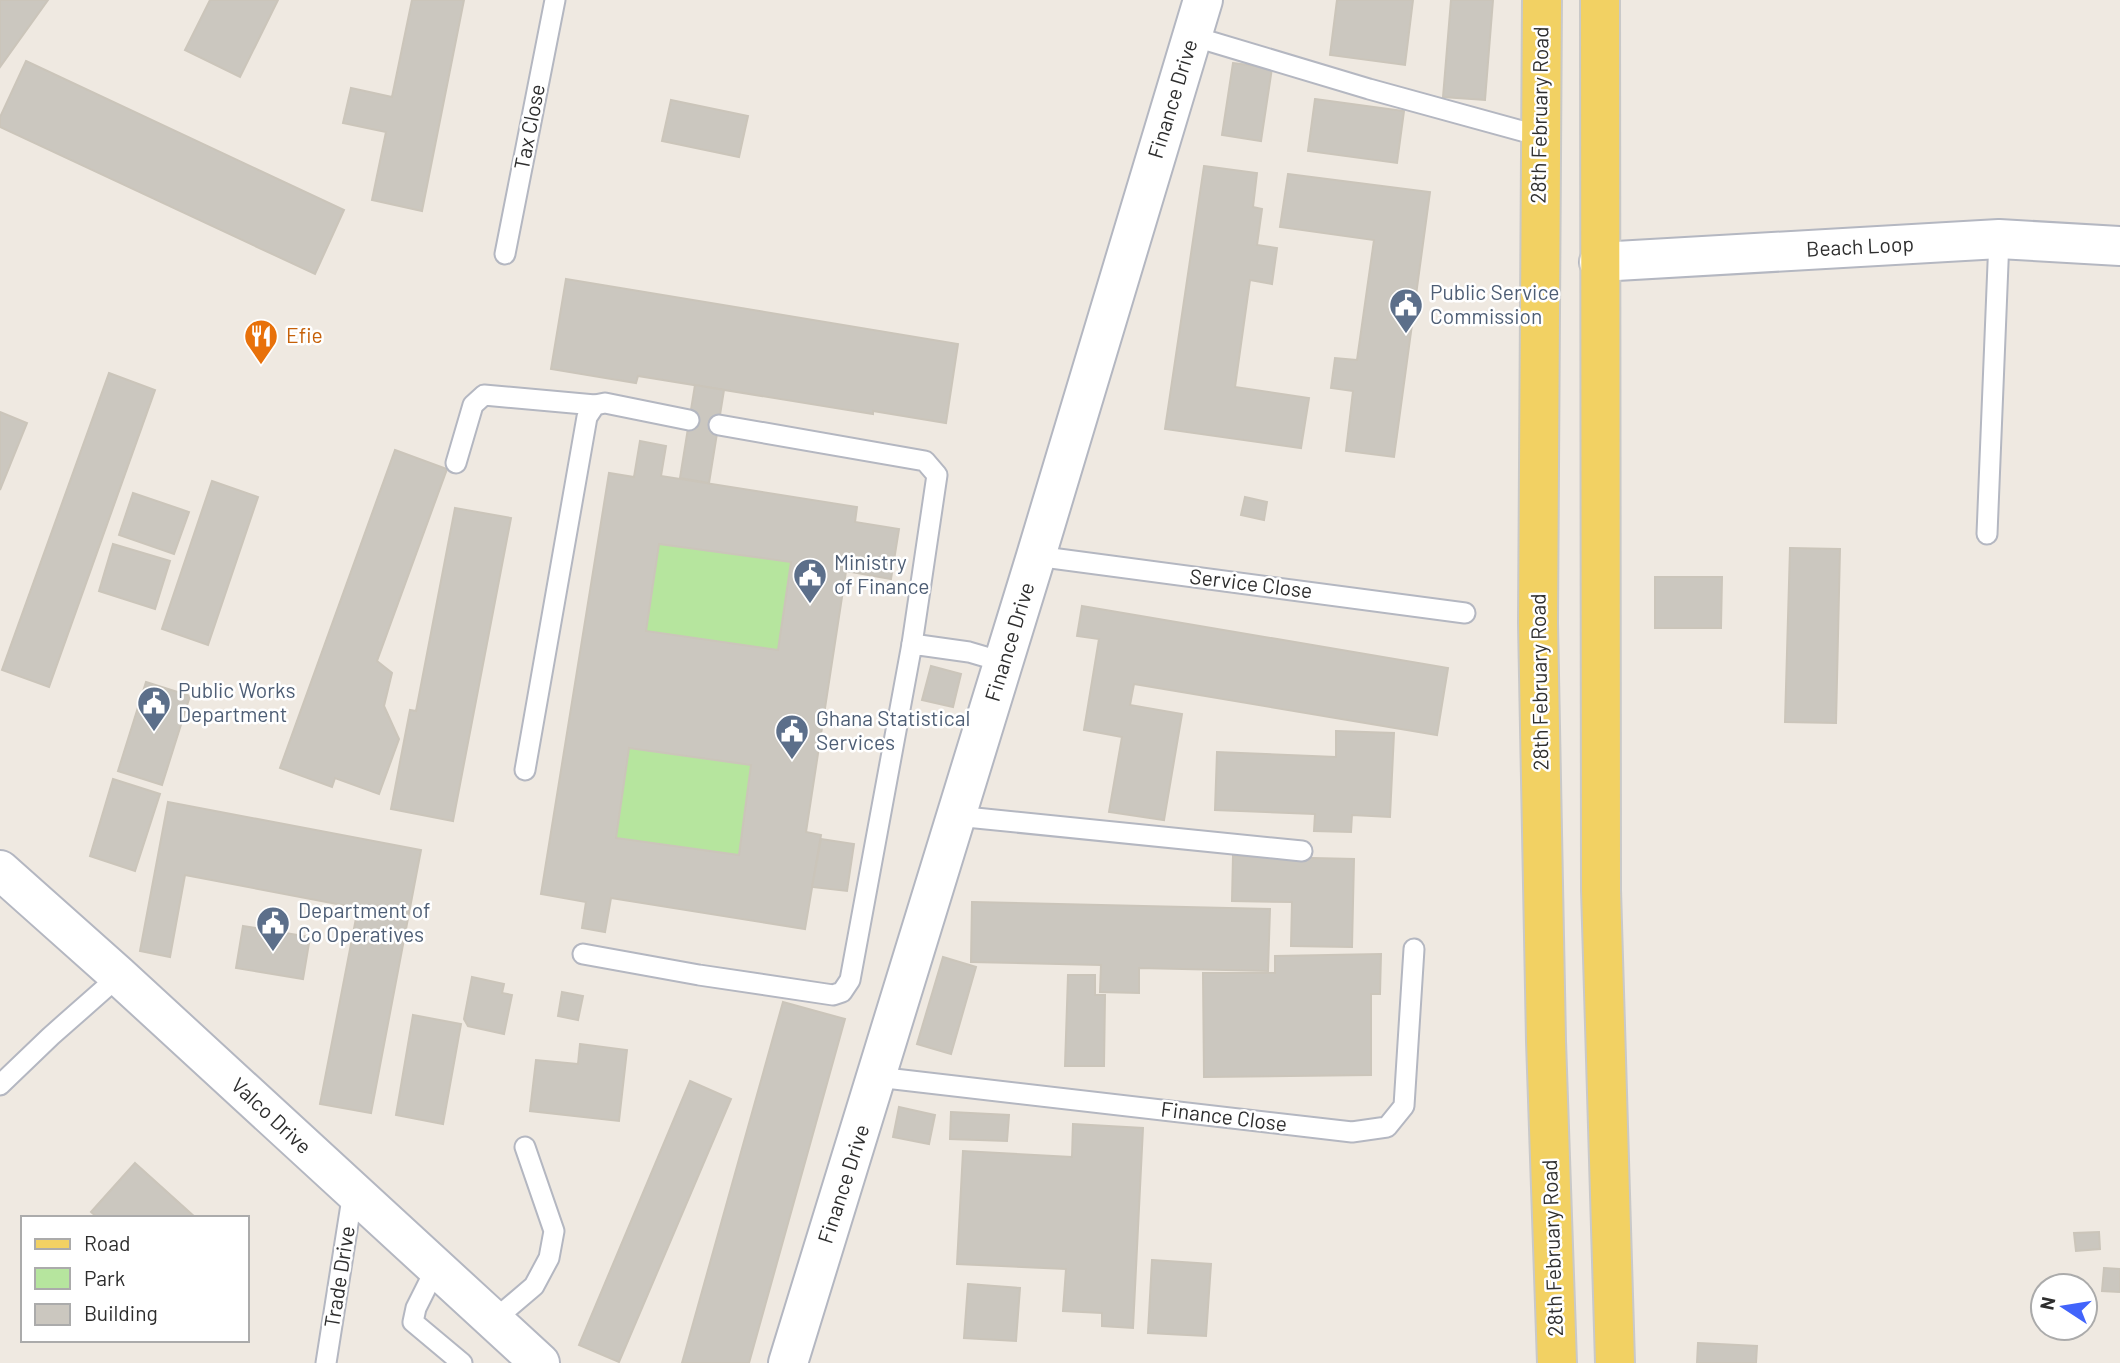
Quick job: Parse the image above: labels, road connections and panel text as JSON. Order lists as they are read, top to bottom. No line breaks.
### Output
{"streets":{"main road":["28th February Road"],"street":["Finance Drive","Beach Loop","Valco Drive"],"lane":["Tax Close","Service Close","Finance Close","Trade Drive"]},"crossings":[["Finance Drive","Service Close"],["Finance Drive","Finance Close"],["Valco Drive","Trade Drive"]],"places":{"public building":["Public Service Commission","Ministry of Finance","Public Works Department","Ghana Statistical Services","Department of Co Operatives"],"restaurant":["Efie"]},"legend":["Road","Park","Building"],"north":"left"}
